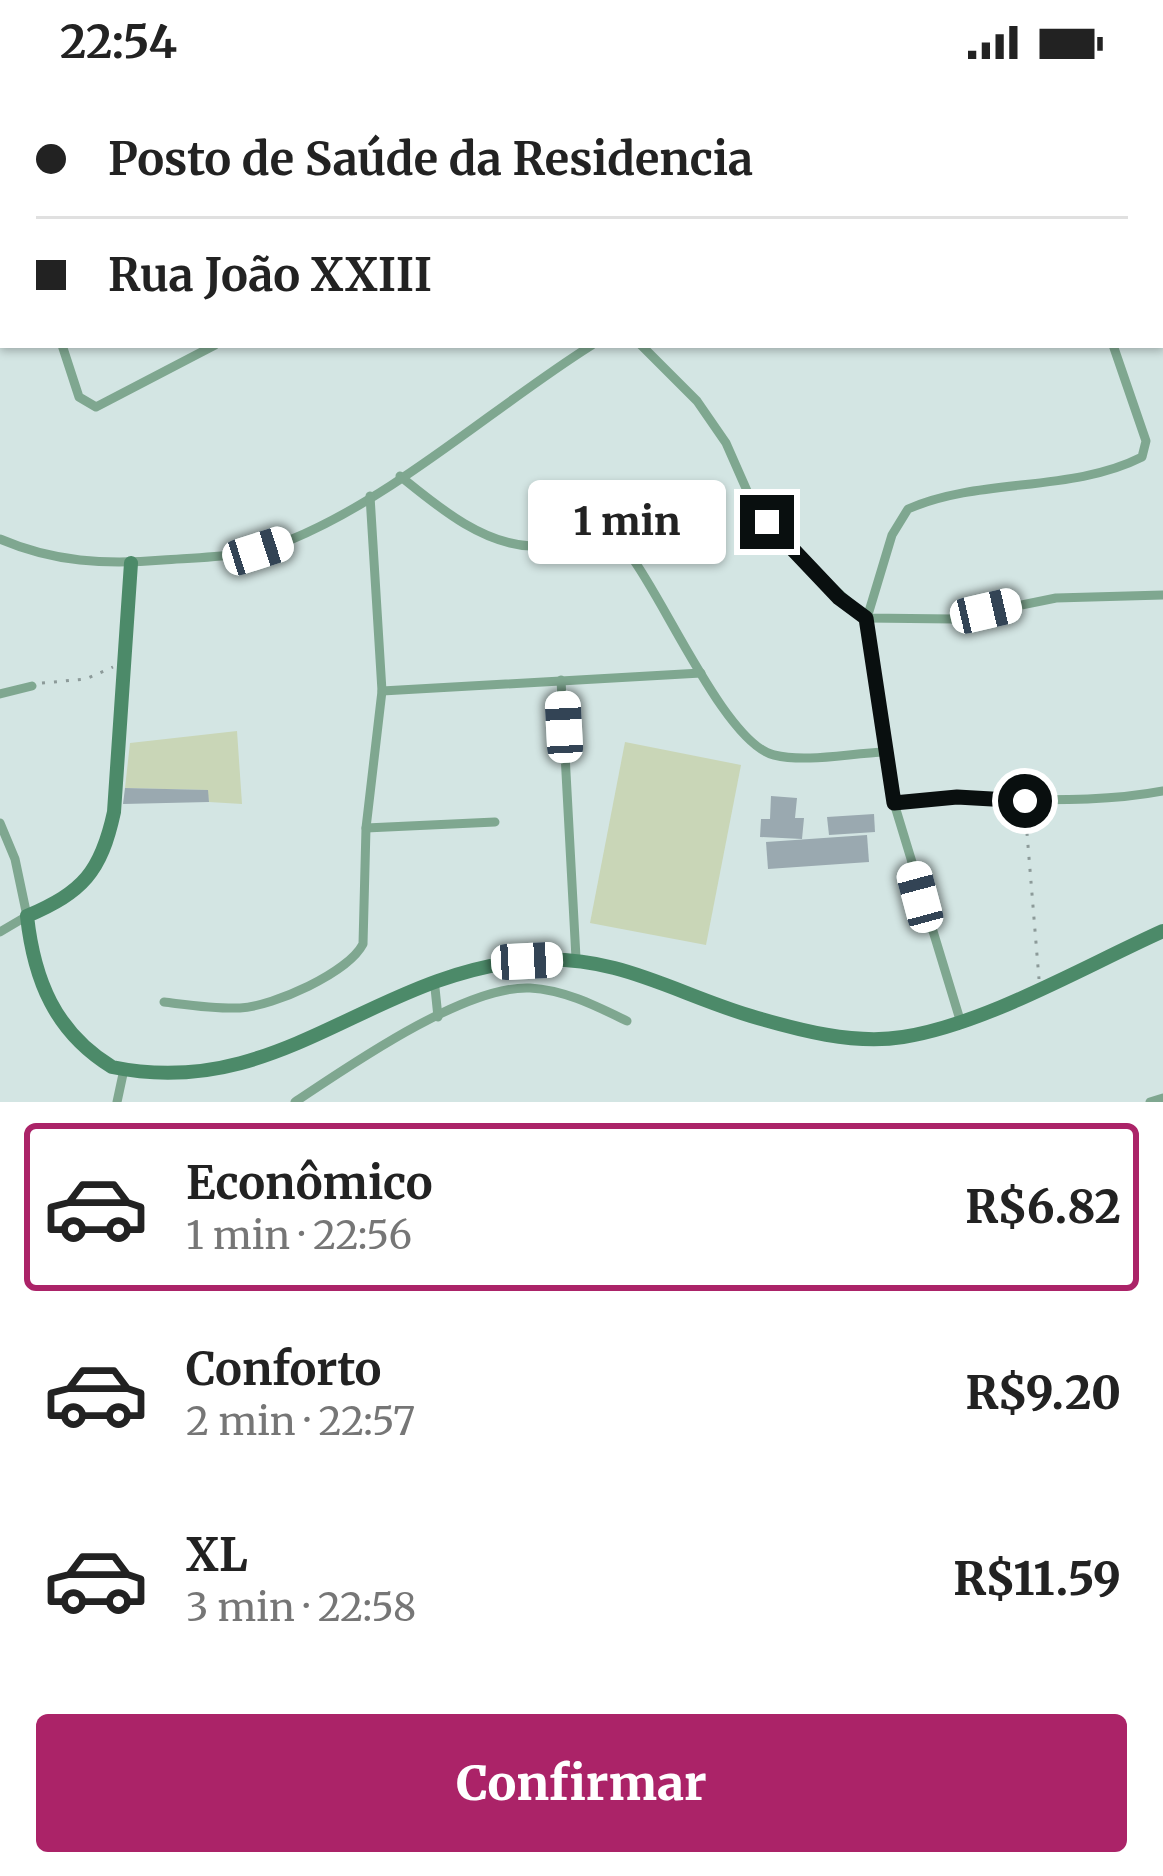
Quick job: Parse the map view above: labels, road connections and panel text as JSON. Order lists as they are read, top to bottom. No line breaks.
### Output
{"page":{"status":"22:54","banner":["Posto de Saúde da Residencia","Rua João XXIII"],"bubble":"1 min","list":[{"name":"Econômico","note":"1 min · 22:56","value":"R$6.82"},{"name":"Conforto","note":"2 min · 22:57","value":"R$9.20"},{"name":"XL","note":"3 min · 22:58","value":"R$11.59"}],"buttons":"Confirmar"}}
